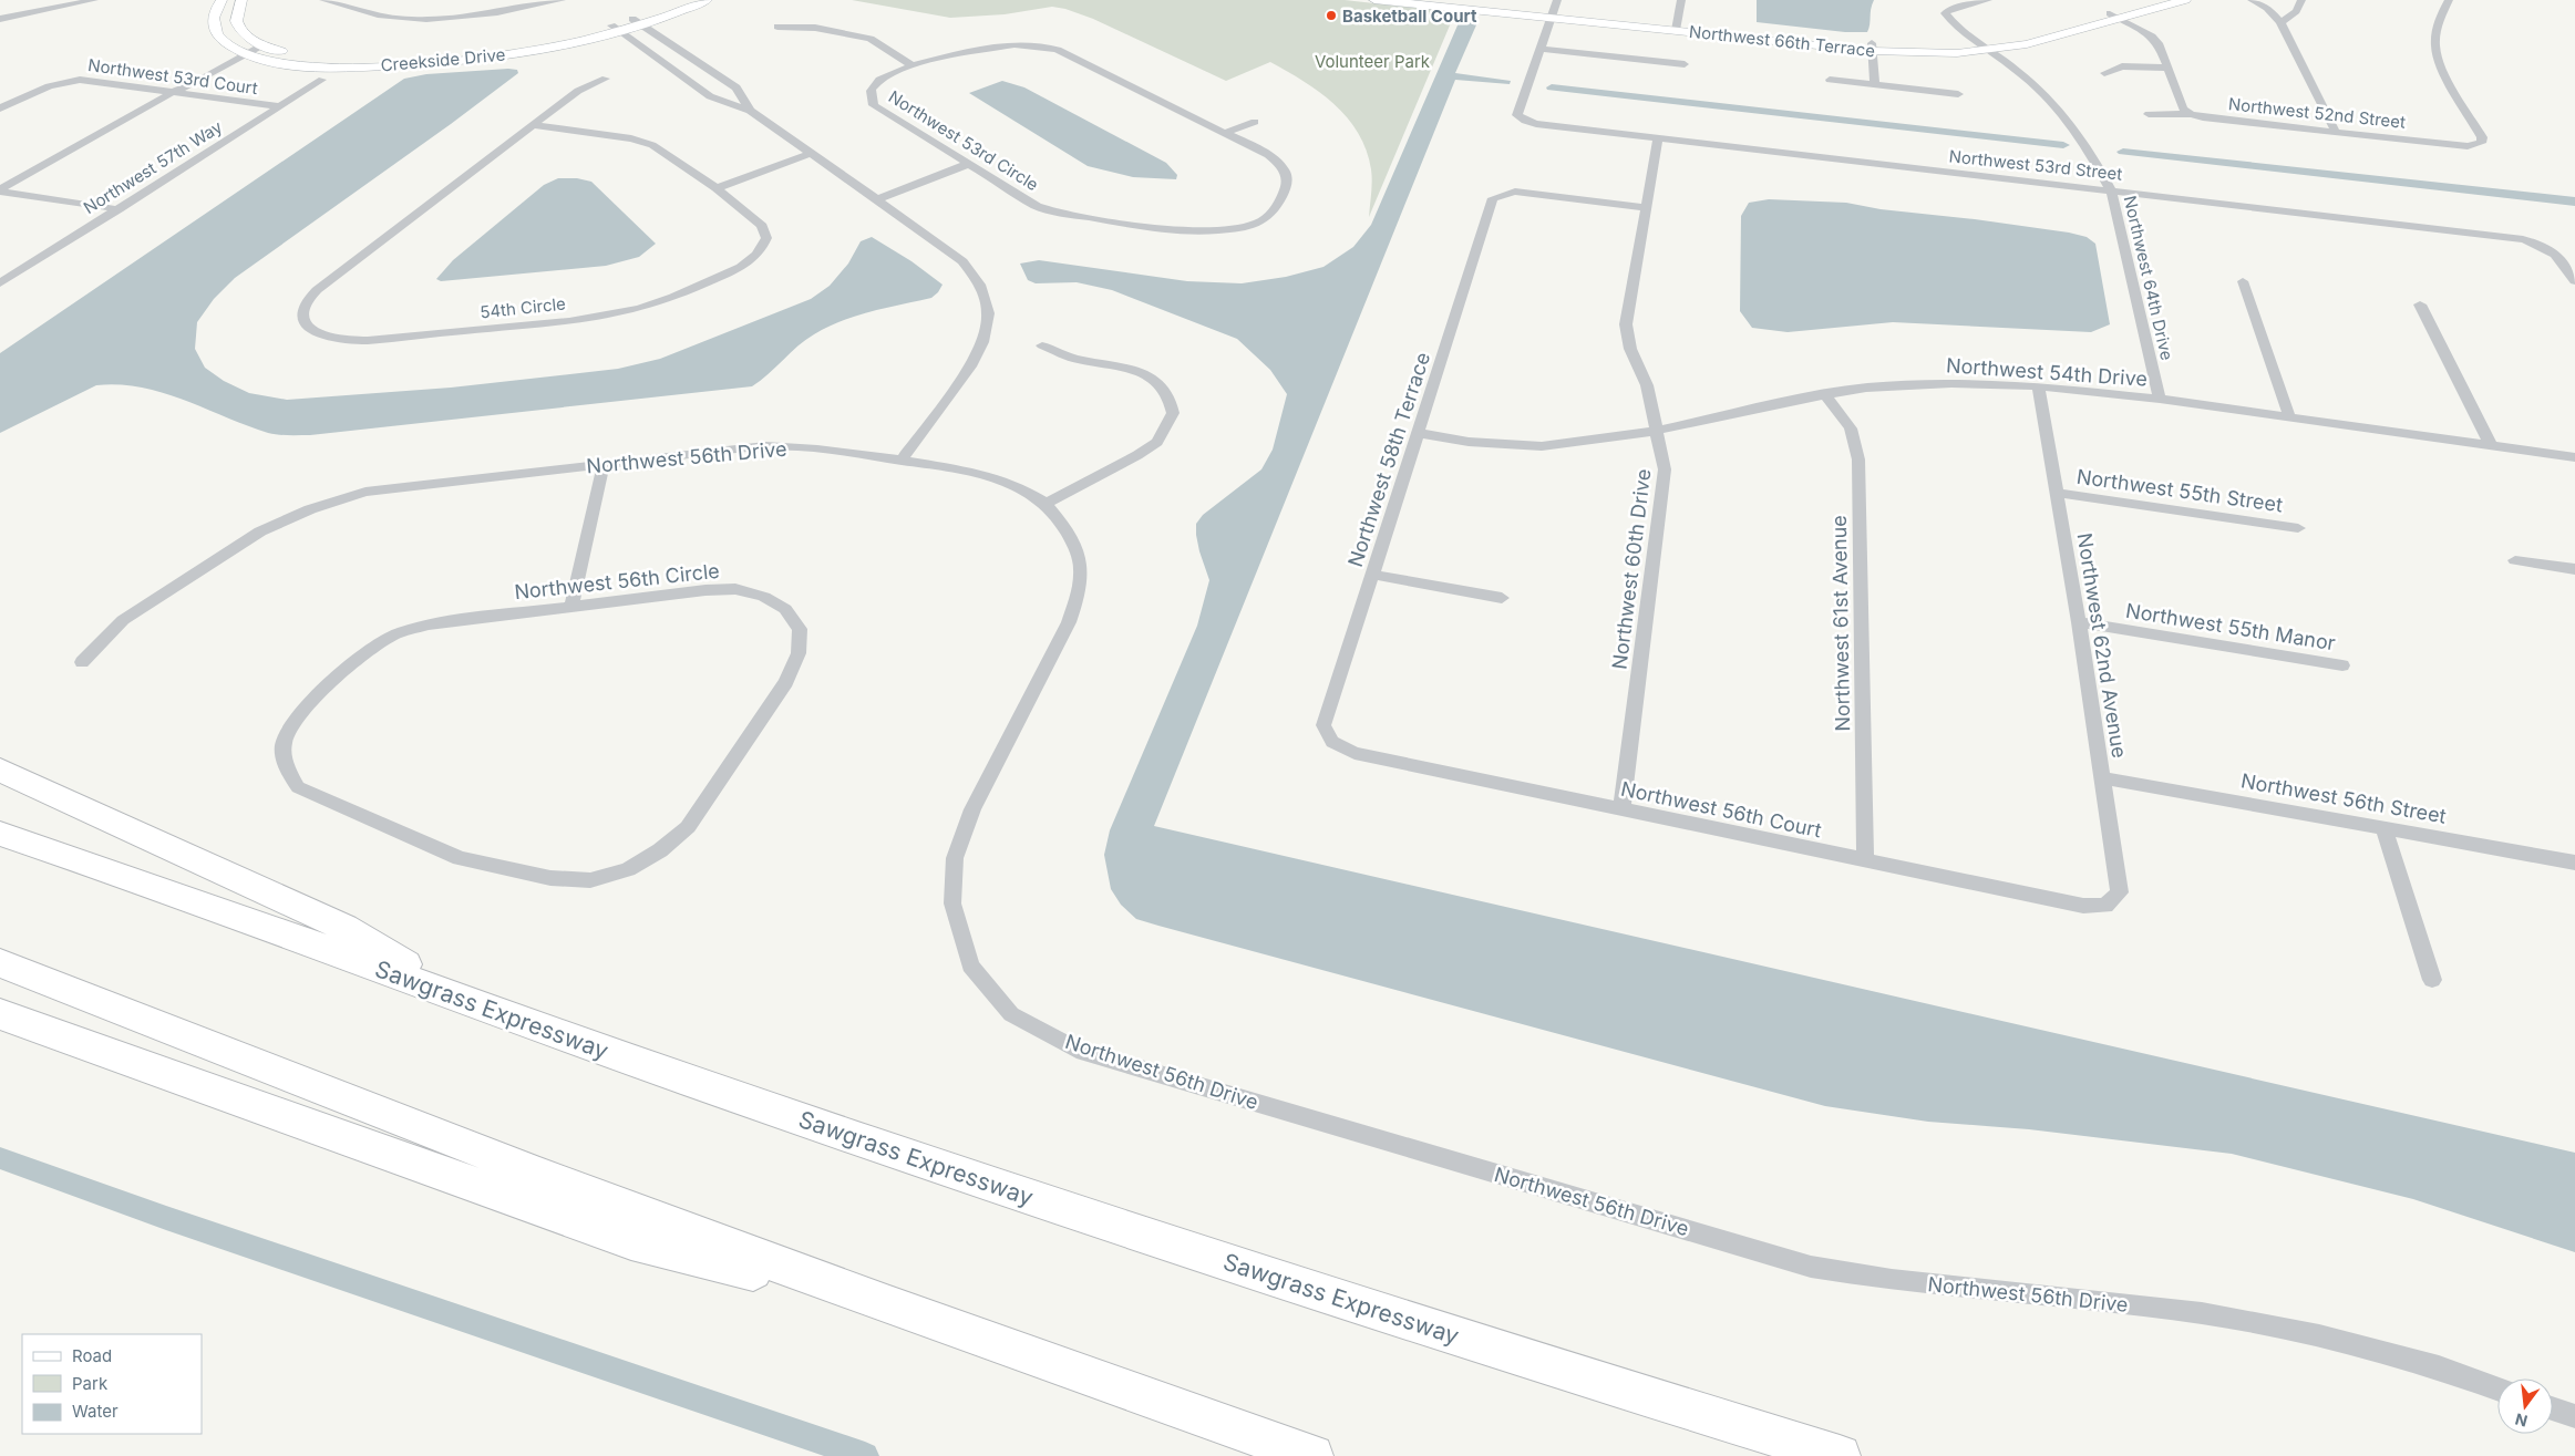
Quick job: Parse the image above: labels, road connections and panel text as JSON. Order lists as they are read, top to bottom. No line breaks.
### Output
{"streets":{"highway":["Sawgrass Expressway"],"street":["Northwest 66th Terrace","Creekside Drive","Northwest 53rd Court","Northwest 52nd Street","Northwest 53rd Circle","Northwest 53rd Street","Northwest 57th Way","Northwest 64th Drive","54th Circle","Northwest 54th Drive","Northwest 56th Drive","Northwest 58th Terrace","Northwest 55th Street","Northwest 60th Drive","Northwest 56th Circle","Northwest 61st Avenue","Northwest 55th Manor","Northwest 62nd Avenue","Northwest 56th Street","Northwest 56th Court"]},"crossings":[["Northwest 66th Terrace","Northwest 64th Drive"],["Northwest 53rd Court","Northwest 57th Way"],["Northwest 53rd Street","Northwest 64th Drive"],["Northwest 53rd Street","Northwest 60th Drive"],["Northwest 64th Drive","Northwest 54th Drive"],["Northwest 54th Drive","Northwest 58th Terrace"],["Northwest 54th Drive","Northwest 60th Drive"],["Northwest 54th Drive","Northwest 61st Avenue"],["Northwest 54th Drive","Northwest 62nd Avenue"],["Northwest 58th Terrace","Northwest 60th Drive"],["Northwest 58th Terrace","Northwest 56th Court"],["Northwest 55th Street","Northwest 62nd Avenue"],["Northwest 60th Drive","Northwest 56th Court"],["Northwest 61st Avenue","Northwest 56th Court"],["Northwest 55th Manor","Northwest 62nd Avenue"],["Northwest 62nd Avenue","Northwest 56th Street"],["Northwest 62nd Avenue","Northwest 56th Court"]],"parks":["Volunteer Park"],"places":["Basketball Court"],"legend":["Road","Park","Water"],"north":"bottom"}
